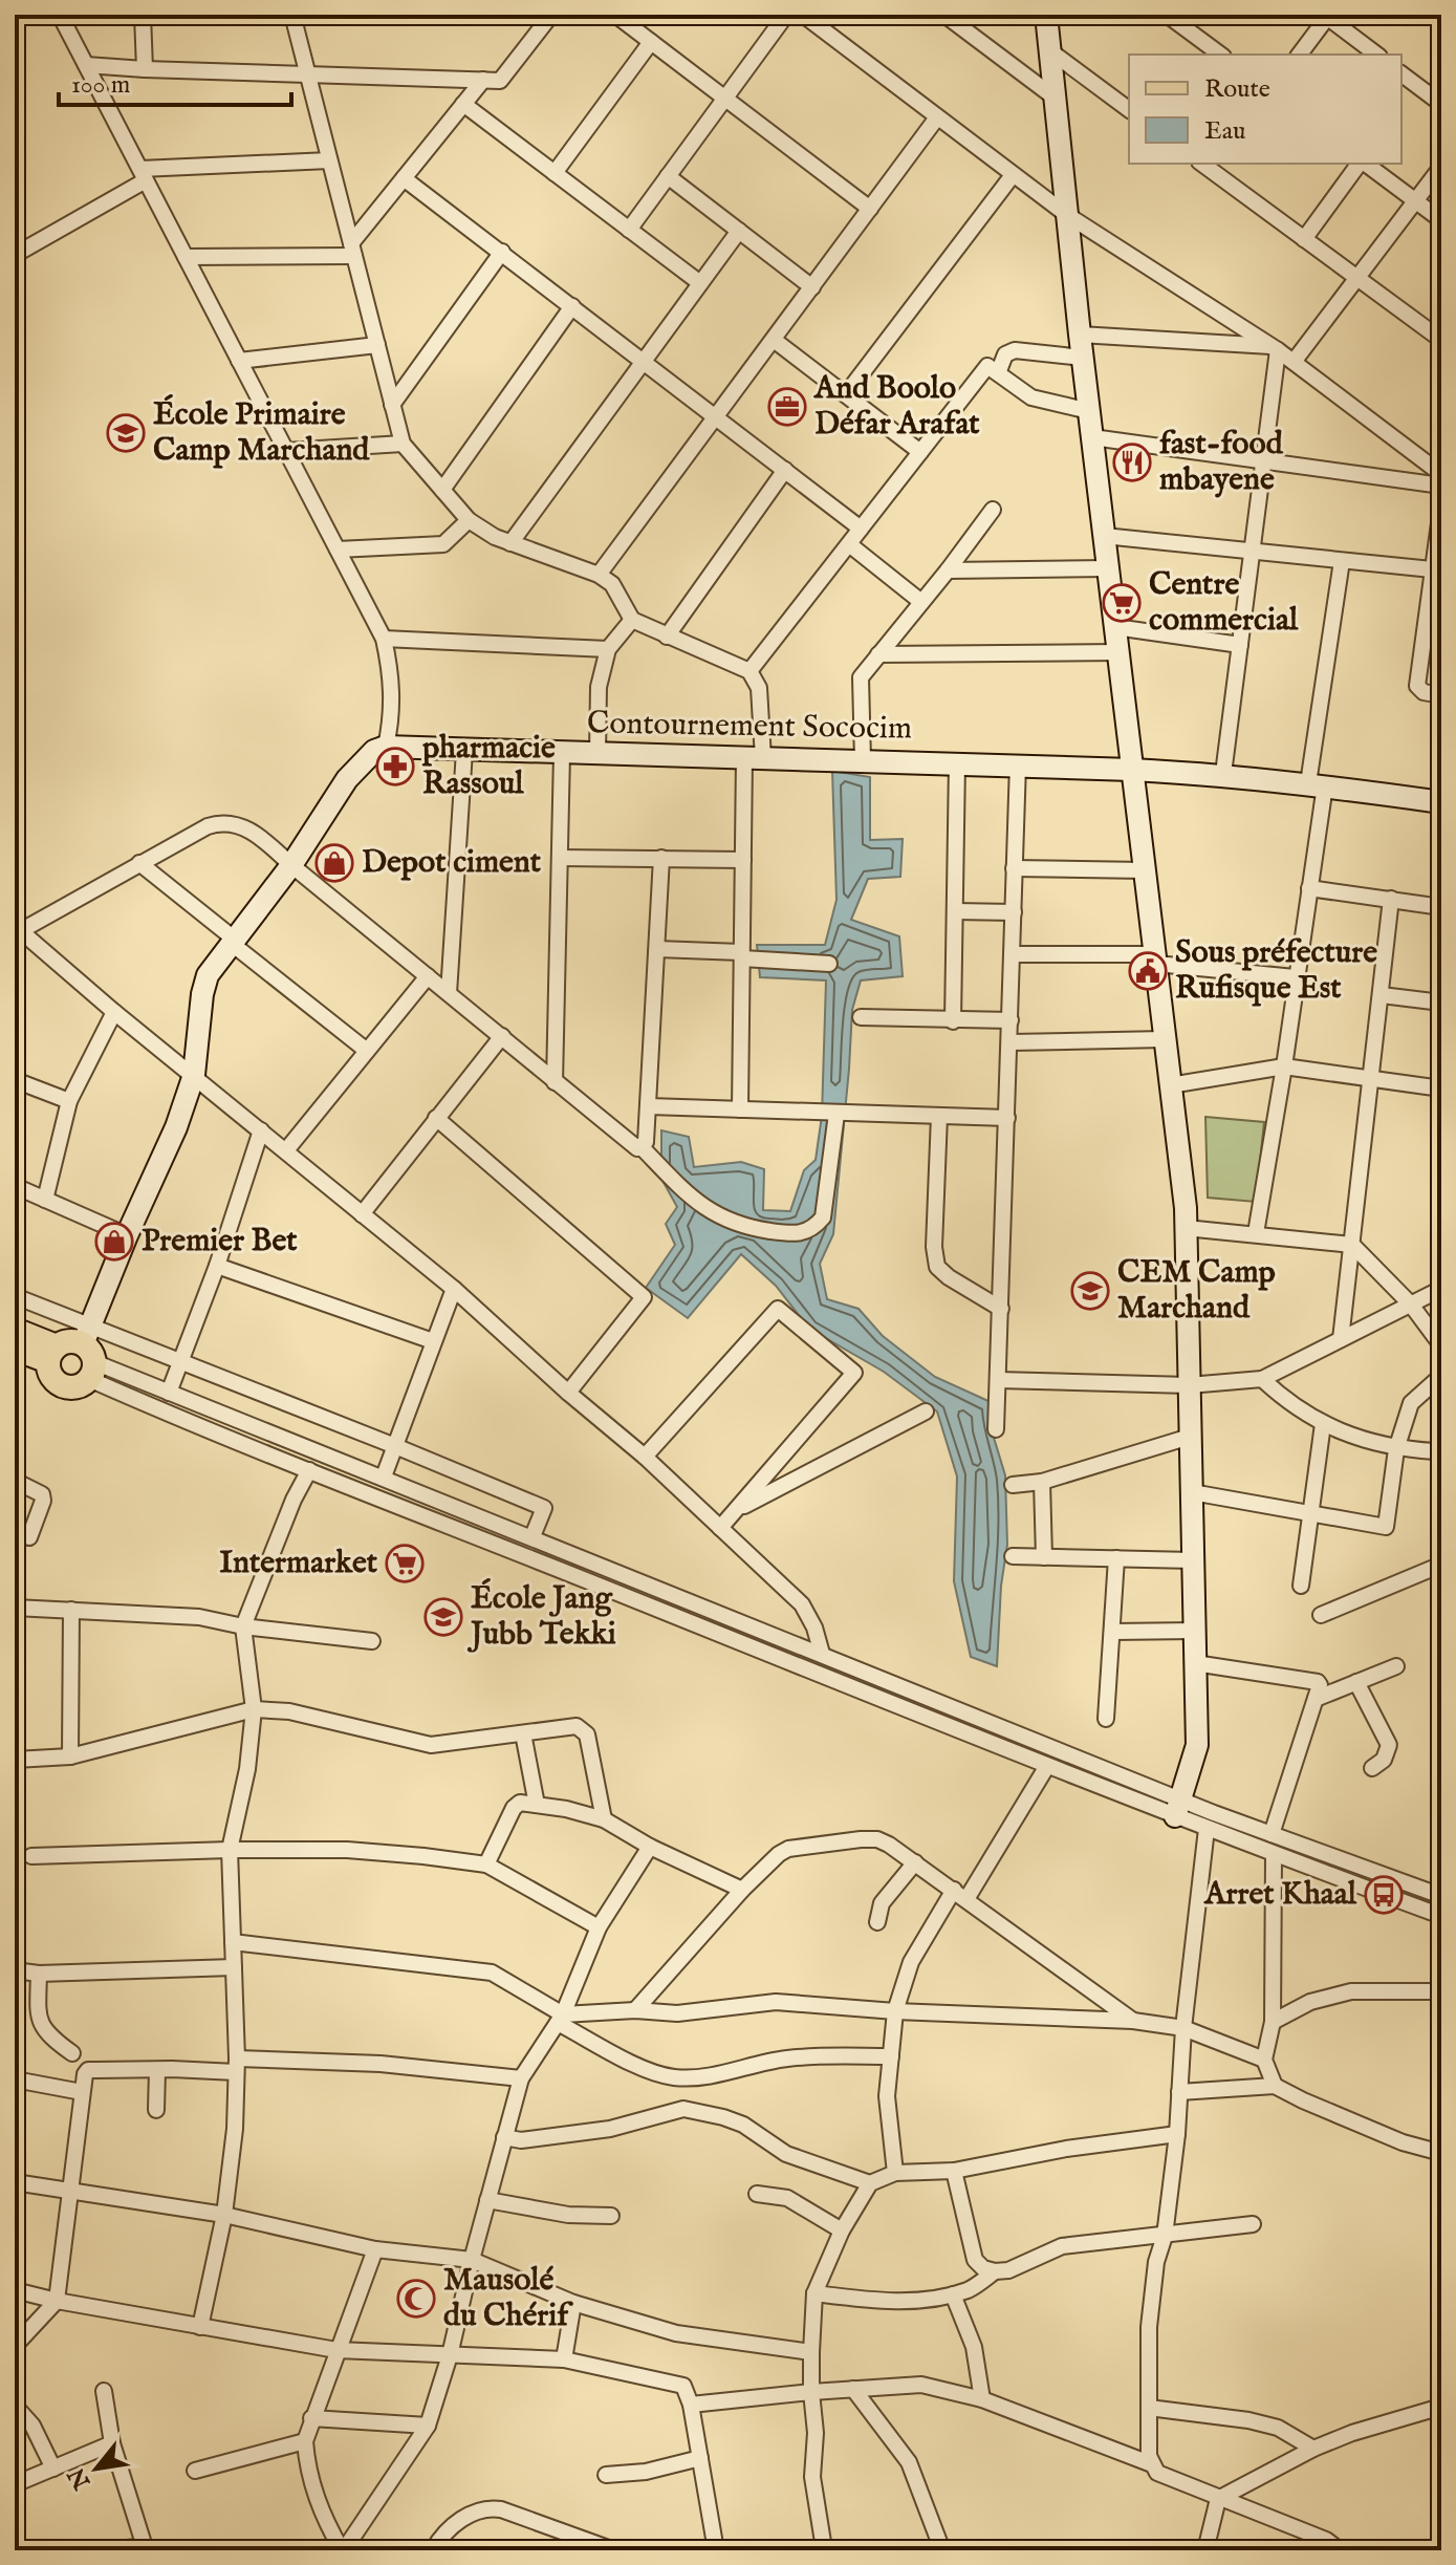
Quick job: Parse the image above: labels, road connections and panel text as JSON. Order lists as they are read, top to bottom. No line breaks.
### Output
{"streets":{"street":["Contournement Sococim"]},"places":{"office":["And Boolo Défar Arafat"],"school or university":["École Primaire Camp Marchand","CEM Camp Marchand","École Jang Jubb Tekki"],"restaurant":["fast-food mbayene"],"supermarket":["Centre commercial","Intermarket"],"pharmacy":["pharmacie Rassoul"],"shop":["Depot ciment","Premier Bet"],"public building":["Sous préfecture Rufisque Est"],"bus stop":["Arret Khaal"],"mosque":["Mausolé du Chérif"]},"legend":["Route","Eau"],"scale_bar":"100 m","north":"bottom left"}
